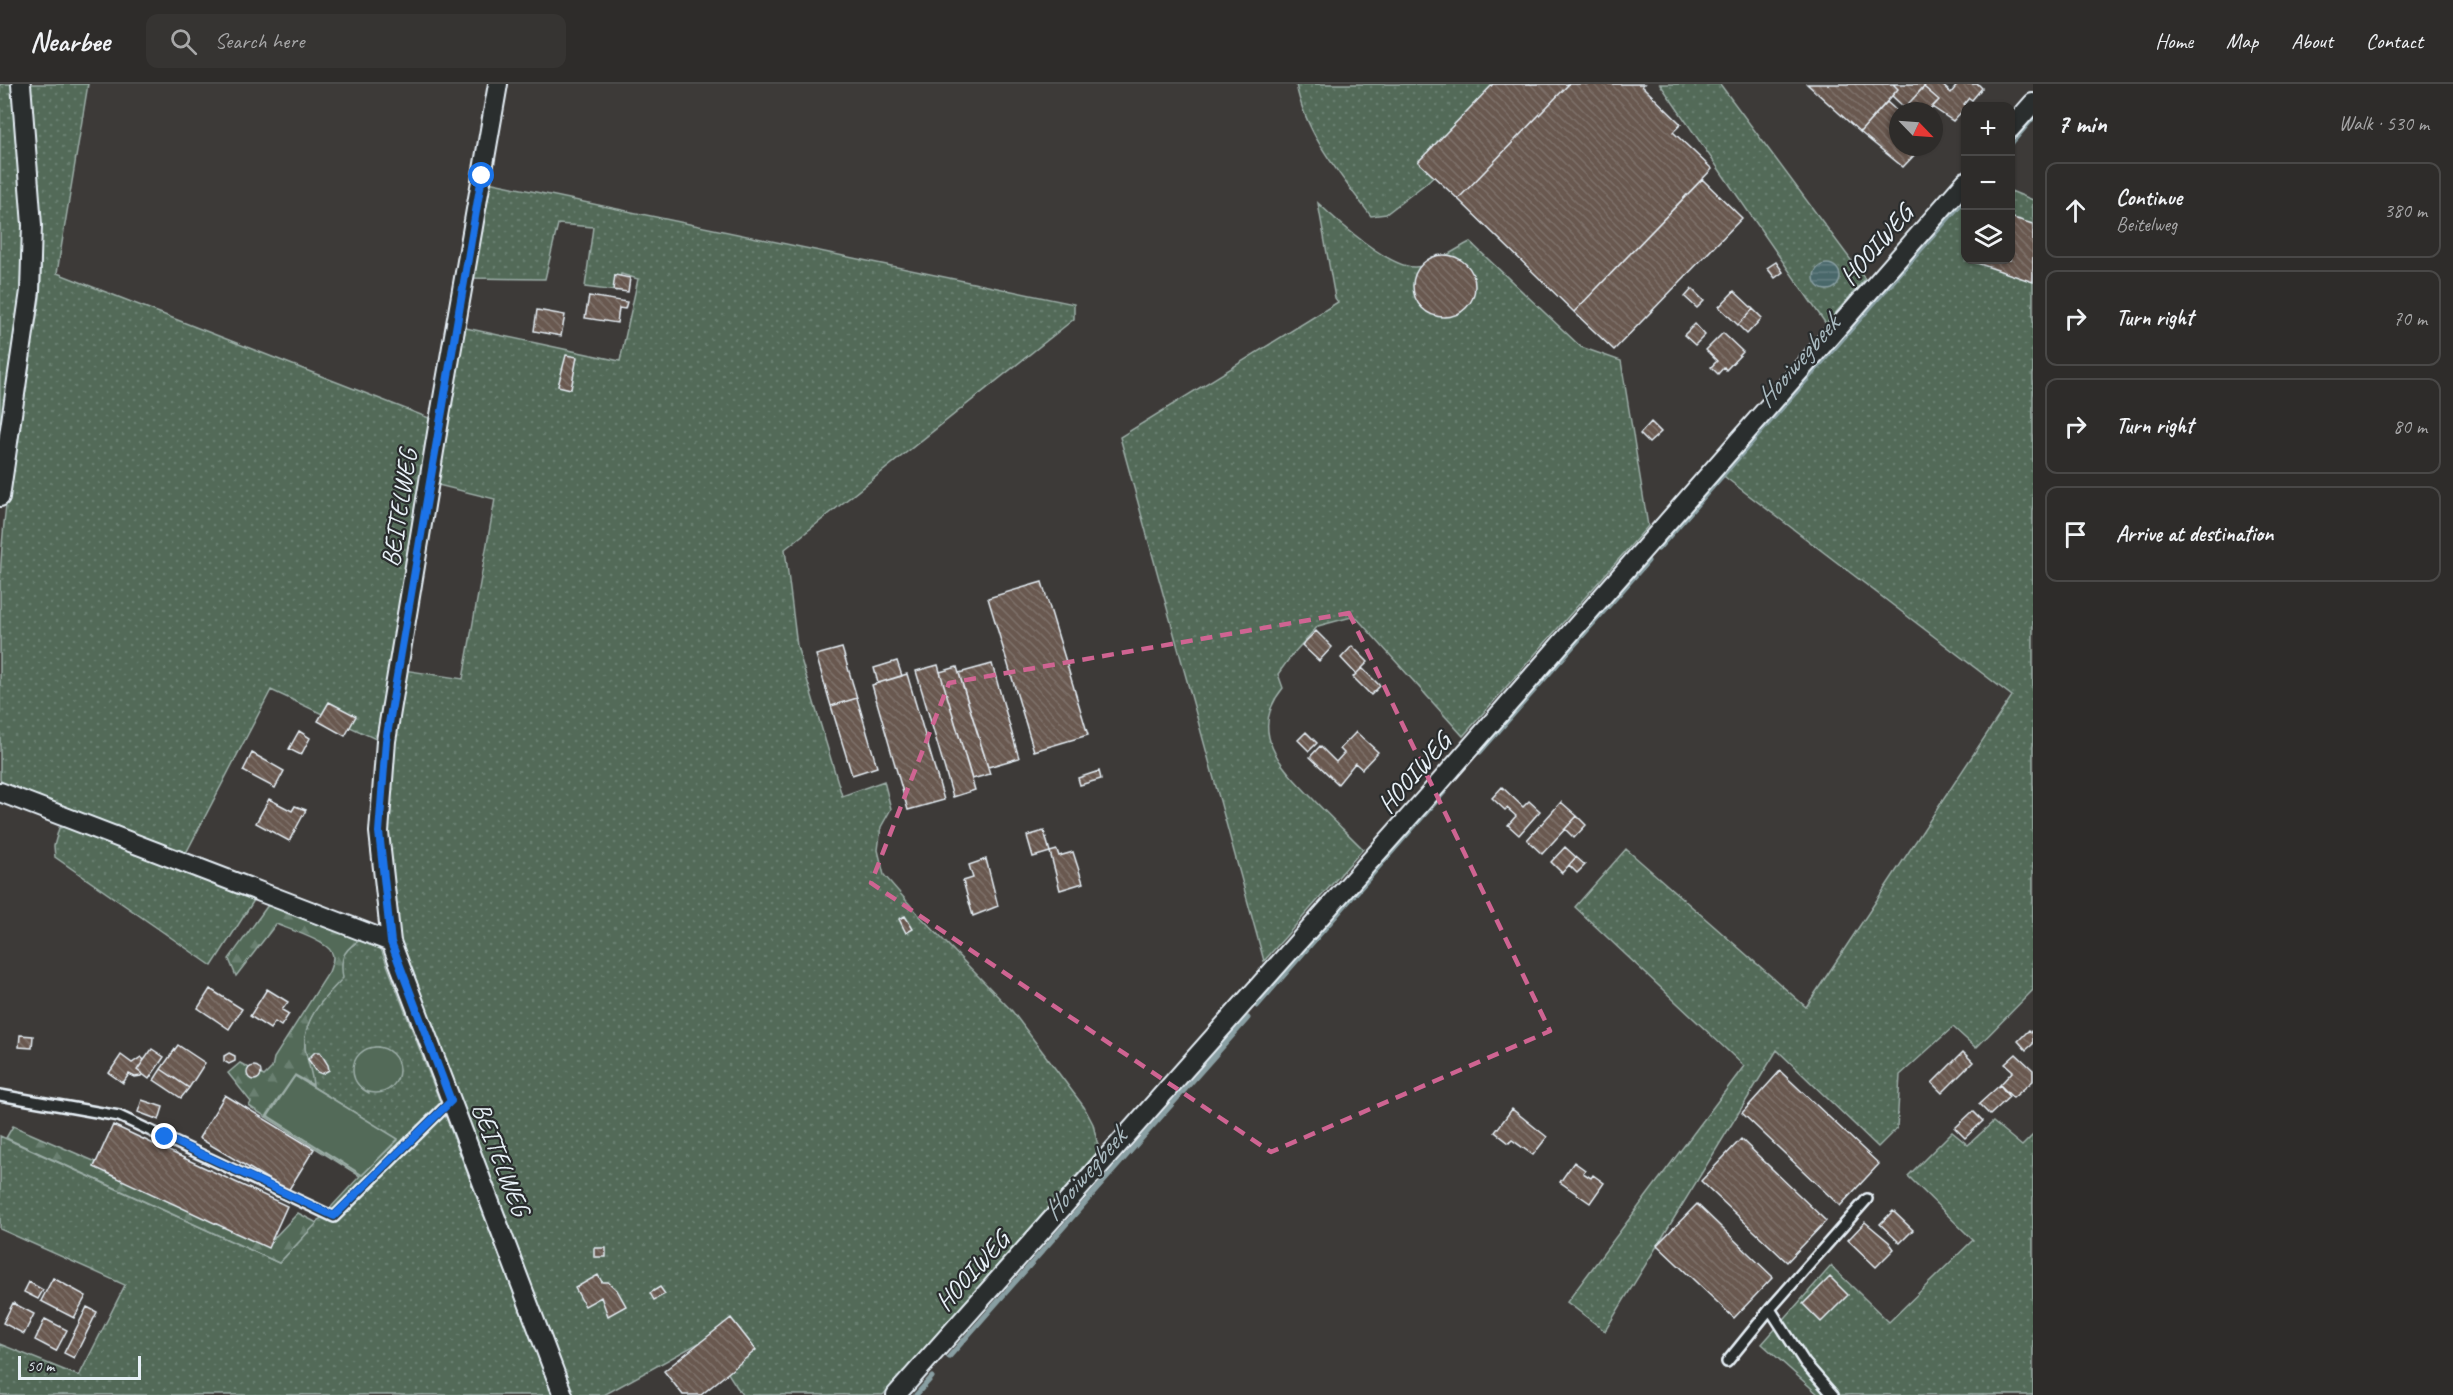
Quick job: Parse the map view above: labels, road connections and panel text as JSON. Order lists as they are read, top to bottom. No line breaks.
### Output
{"streets":{"street":["HOOIWEG","BEITELWEG"]},"water":["Hooiwegbeek"],"scale_bar":"50 m","north":"bottom right","page":{"header":"Nearbee","search":"Search here","nav":["Home","Map","About","Contact"],"heading":["7 min","Walk · 530 m"],"map_buttons":["+","−"],"list":[["Continue","Beitelweg","380 m"],["Turn right","70 m"],["Turn right","80 m"],"Arrive at destination"],"scale":"50 m"}}
